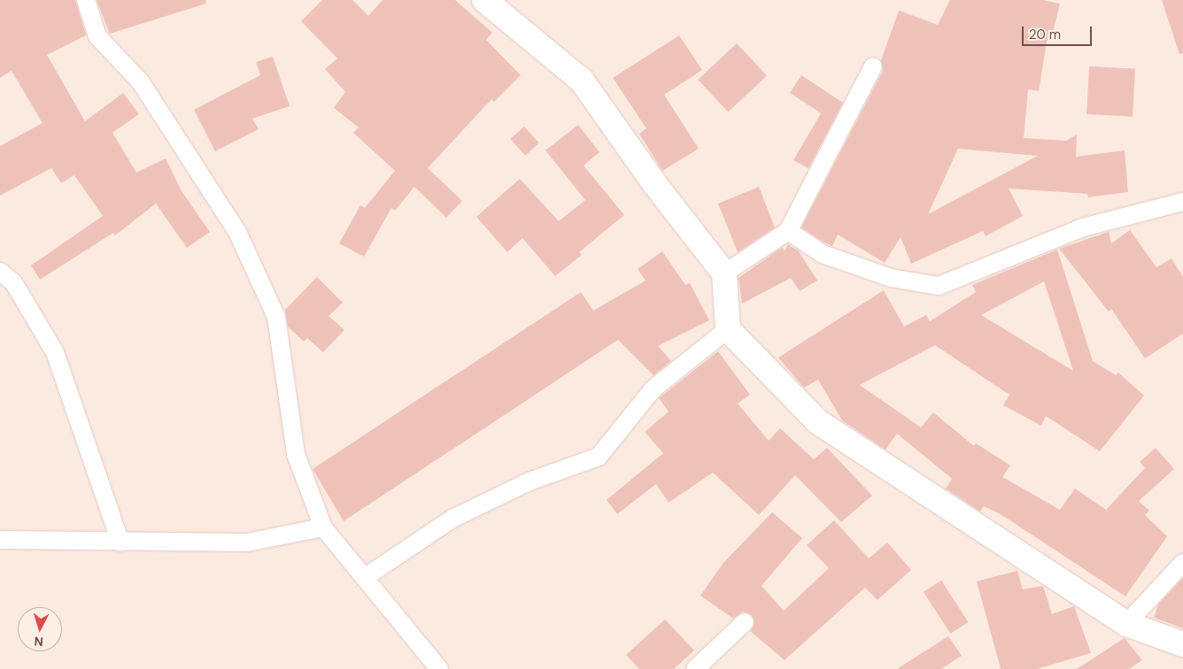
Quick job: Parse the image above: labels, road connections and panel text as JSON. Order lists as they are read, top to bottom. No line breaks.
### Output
{"scale_bar":"20 m","north":"bottom"}
